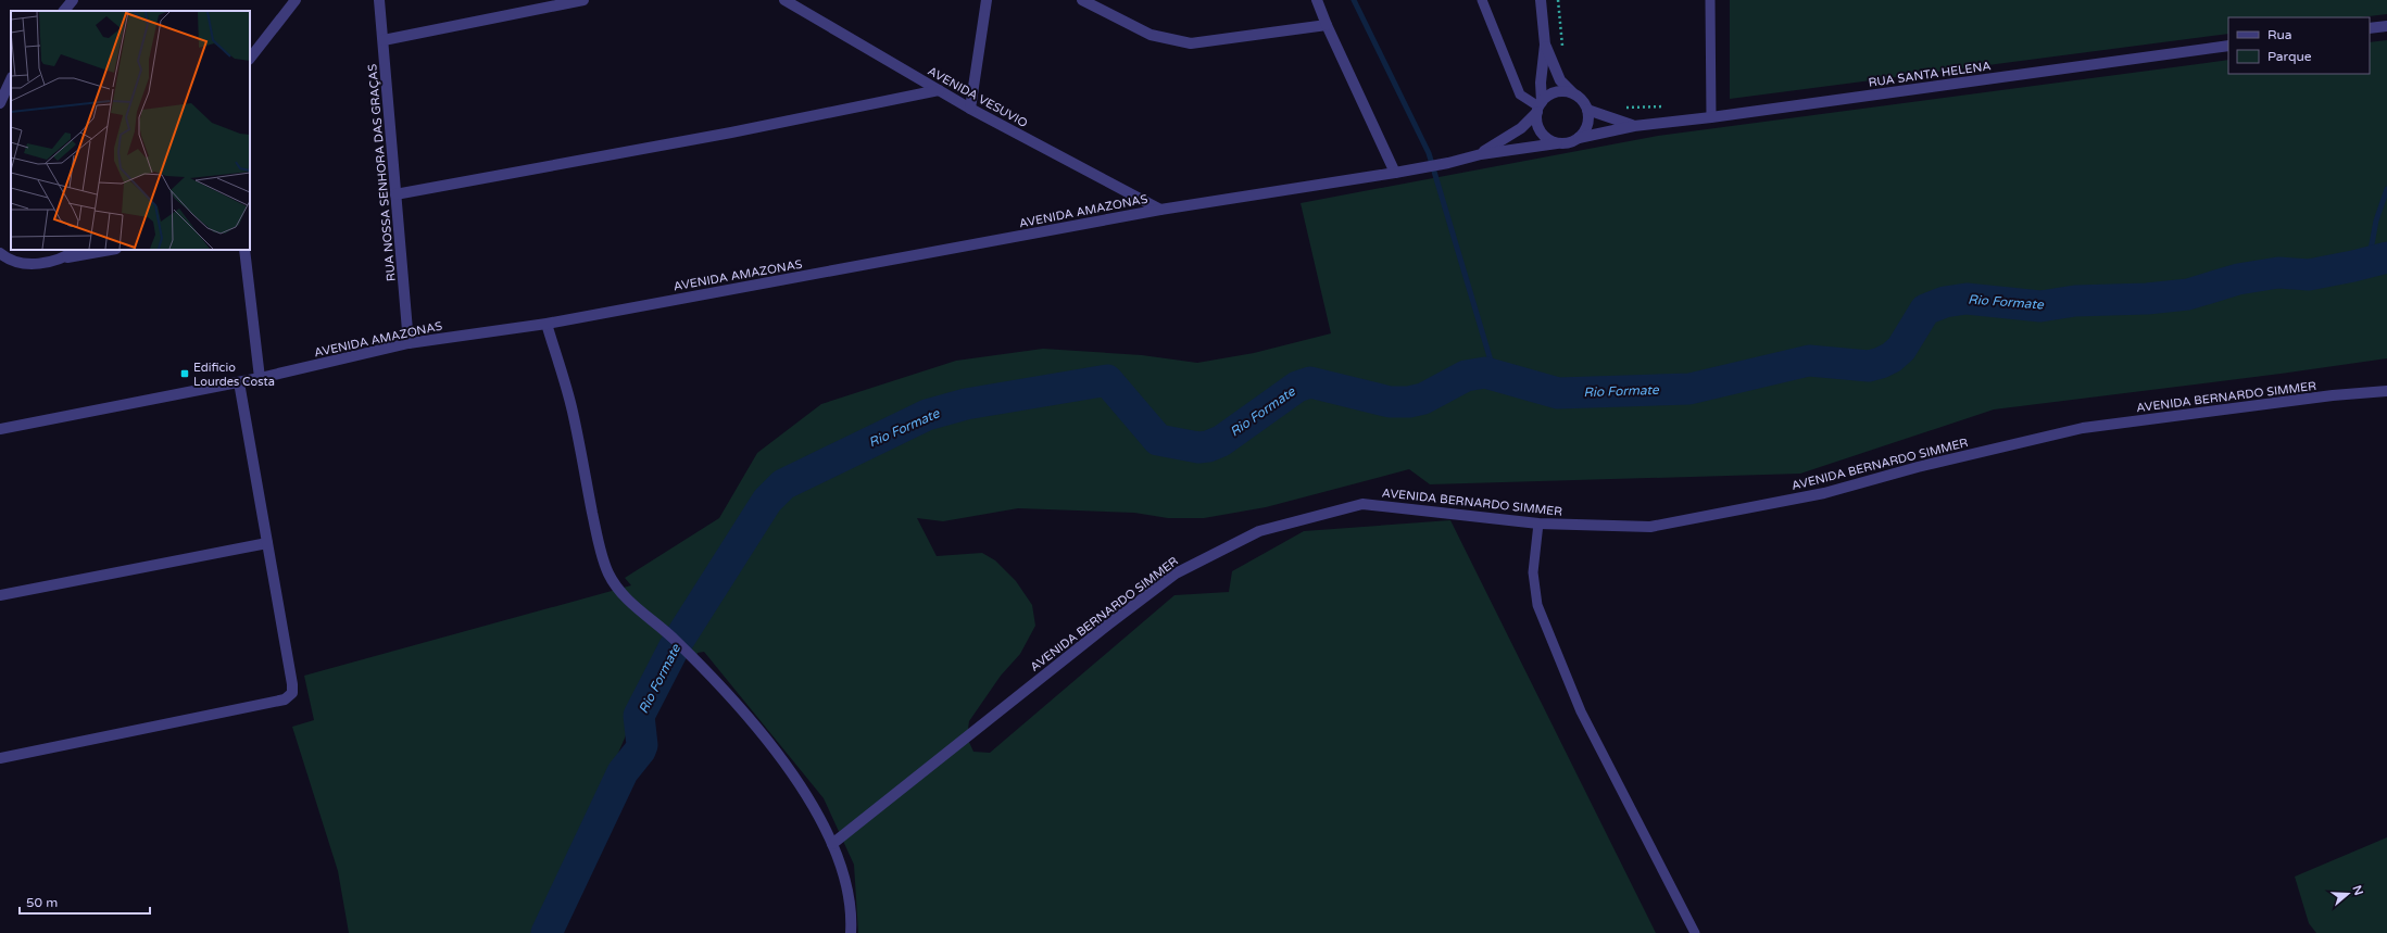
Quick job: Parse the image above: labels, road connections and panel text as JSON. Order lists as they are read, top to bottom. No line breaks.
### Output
{"streets":{"street":["RUA SANTA HELENA","AVENIDA VESUVIO","RUA NOSSA SENHORA DAS GRAÇAS","AVENIDA AMAZONAS","AVENIDA BERNARDO SIMMER"]},"crossings":[["RUA SANTA HELENA","AVENIDA AMAZONAS"],["AVENIDA VESUVIO","AVENIDA AMAZONAS"],["RUA NOSSA SENHORA DAS GRAÇAS","AVENIDA AMAZONAS"]],"water":["Rio Formate"],"places":{"transit":["Edificio Lourdes Costa"]},"legend":["Rua","Parque"],"scale_bar":"50 m","north":"right"}
